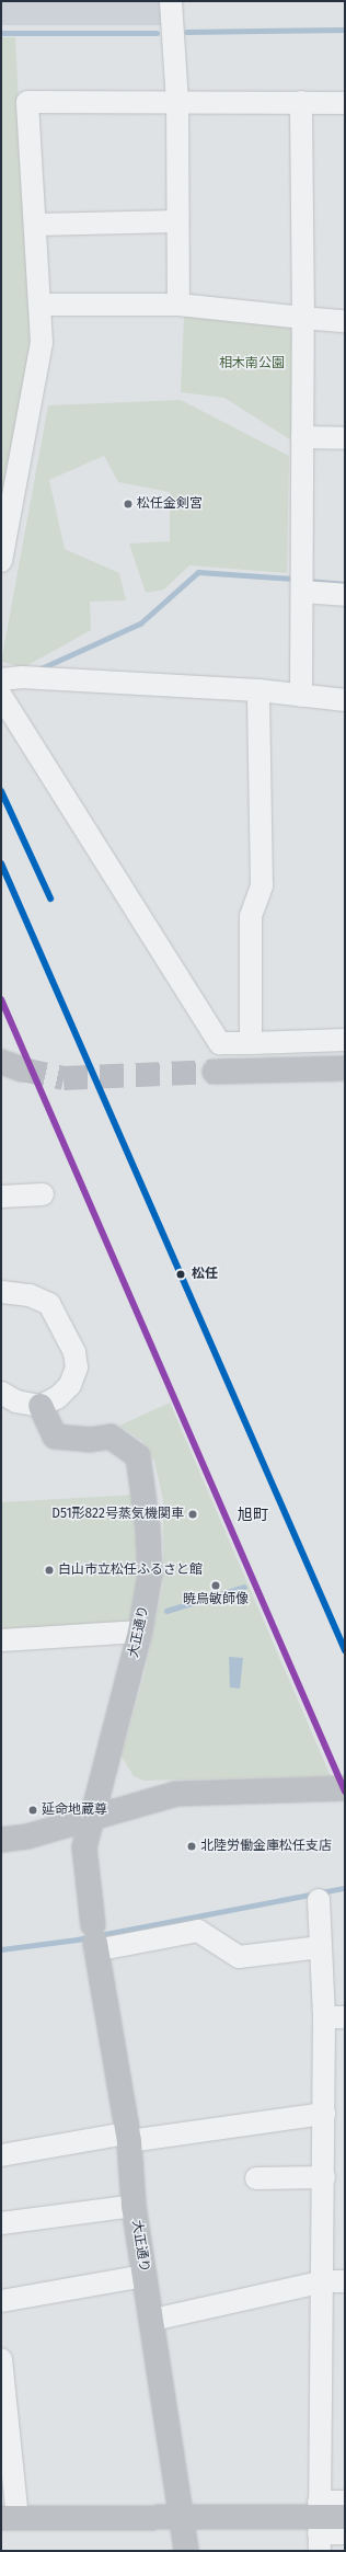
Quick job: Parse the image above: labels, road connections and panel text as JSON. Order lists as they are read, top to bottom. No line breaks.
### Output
{"streets":{"street":["大正通り"]},"districts":["旭町"],"parks":["相木南公園"],"places":["松任金剣宮","松任","D51形822号蒸気機関車","白山市立松任ふるさと館","暁烏敏師像","延命地蔵尊","北陸労働金庫松任支店"]}
